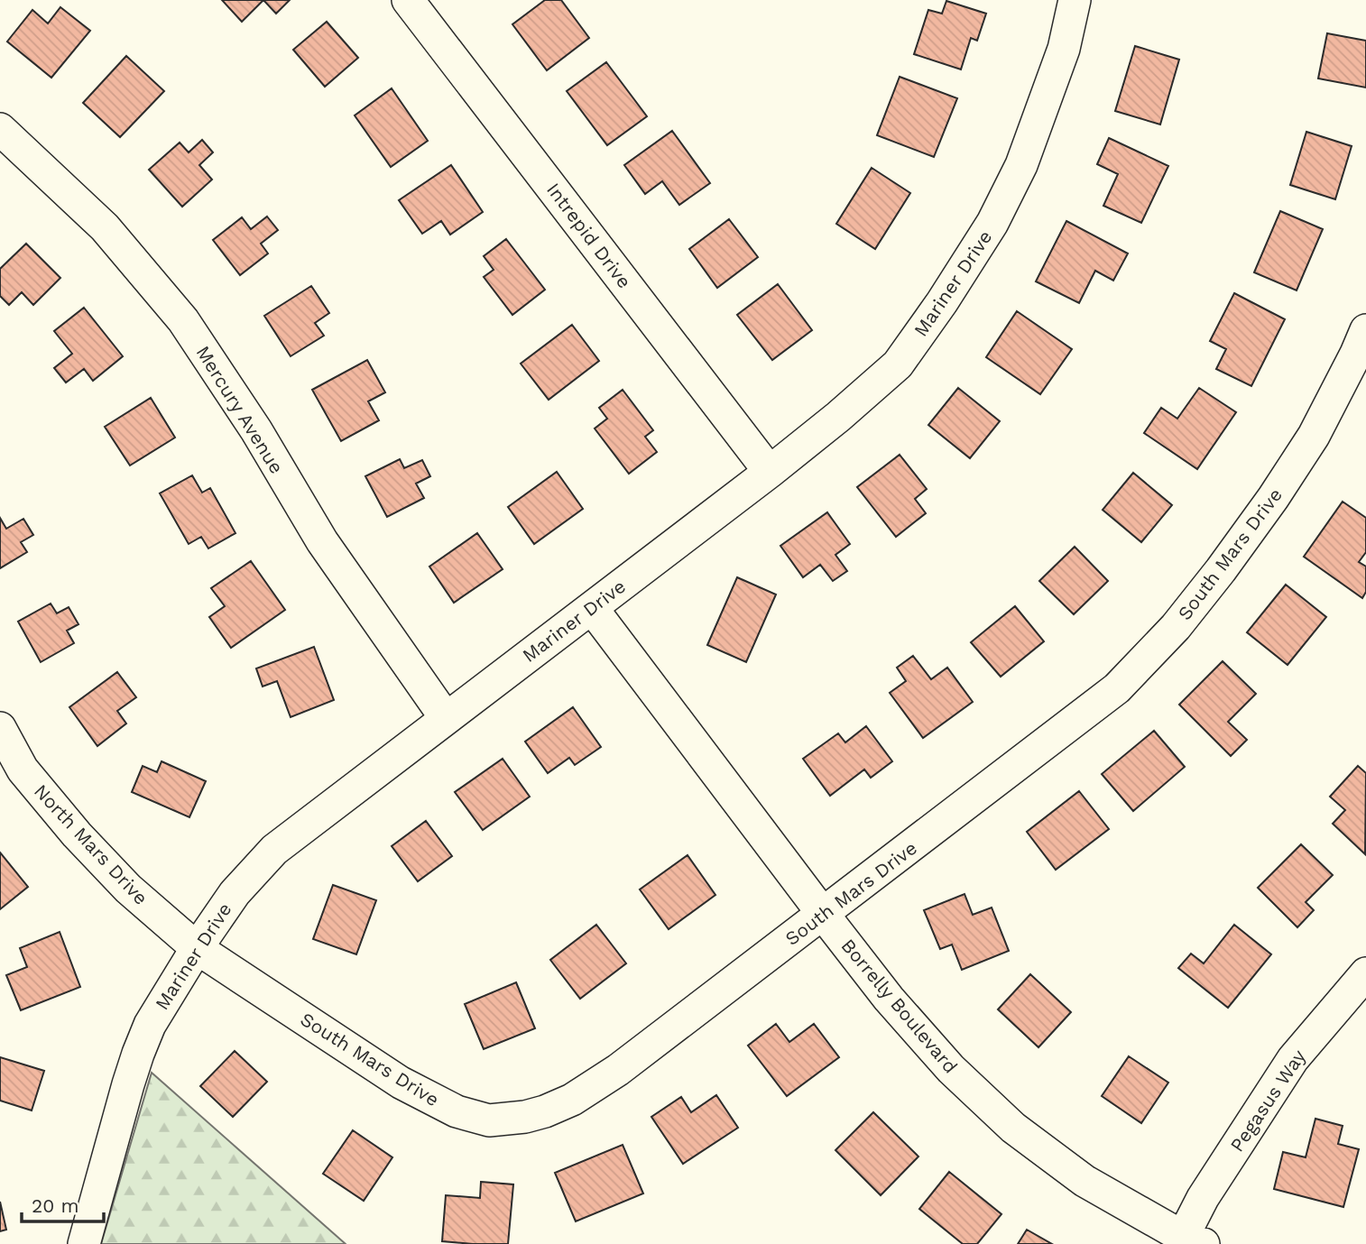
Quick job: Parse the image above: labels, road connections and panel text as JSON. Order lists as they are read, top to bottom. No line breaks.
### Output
{"streets":{"street":["Intrepid Drive","Mariner Drive","Mercury Avenue","South Mars Drive","North Mars Drive","Borrelly Boulevard","Pegasus Way"]},"crossings":[["Intrepid Drive","Mariner Drive"],["Mariner Drive","Mercury Avenue"],["Mariner Drive","South Mars Drive"],["Mariner Drive","North Mars Drive"],["Mariner Drive","Borrelly Boulevard"],["South Mars Drive","North Mars Drive"],["South Mars Drive","Borrelly Boulevard"],["Borrelly Boulevard","Pegasus Way"]],"scale_bar":"20 m"}
